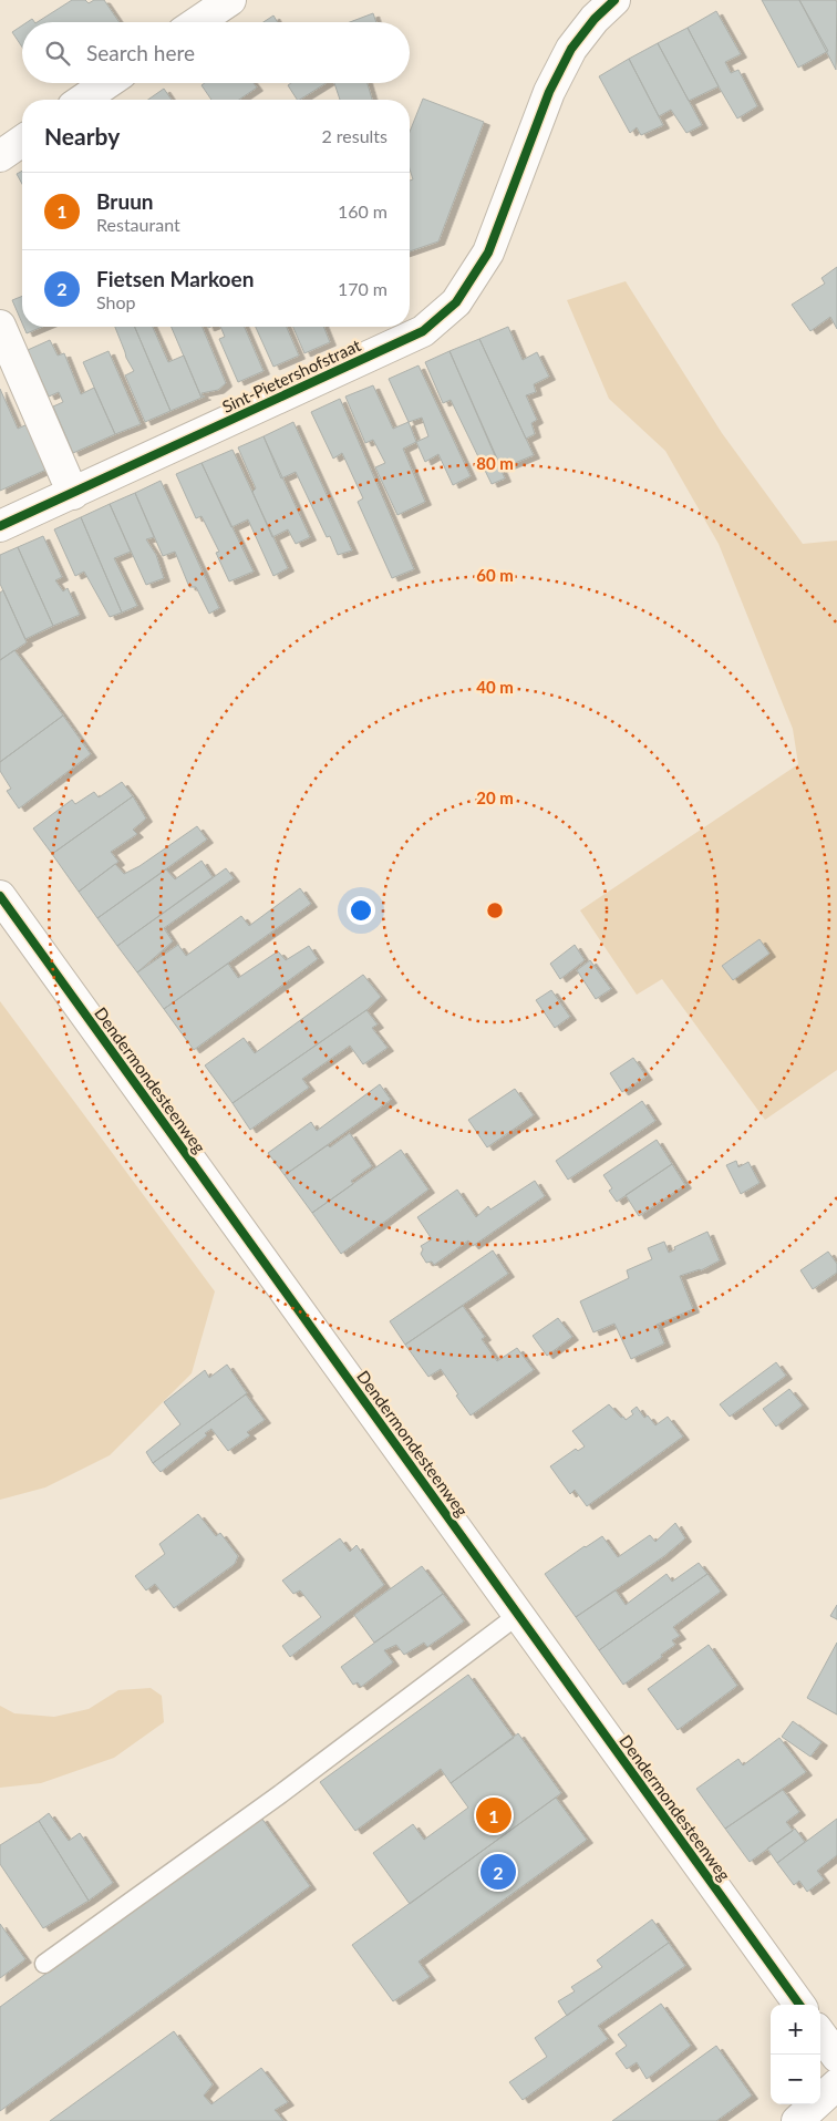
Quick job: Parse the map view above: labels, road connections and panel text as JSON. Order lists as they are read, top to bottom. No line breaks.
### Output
{"streets":{"main road":["Sint-Pietershofstraat","Dendermondesteenweg"]},"page":{"search":"Search here","heading":["Nearby","2 results"],"list":[{"mark":"1","name":"Bruun","note":"Restaurant","value":"160 m"},{"mark":"2","name":"Fietsen Markoen","note":"Shop","value":"170 m"}],"pins":["1","2"],"map_buttons":["+","−"]},"rings":["80 m","60 m","40 m","20 m"]}
